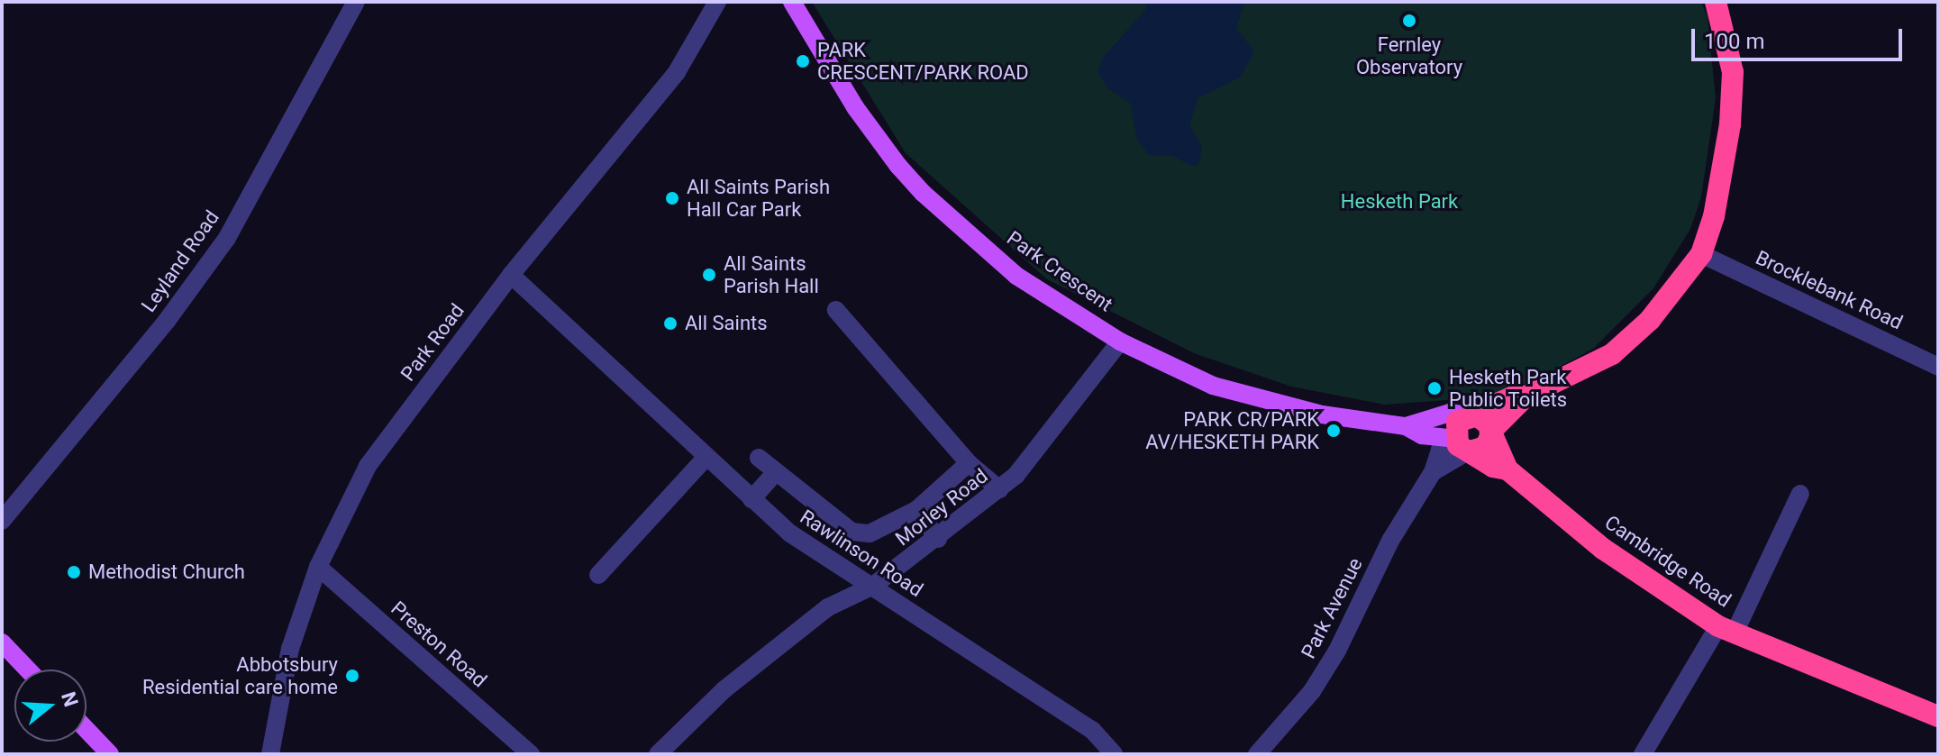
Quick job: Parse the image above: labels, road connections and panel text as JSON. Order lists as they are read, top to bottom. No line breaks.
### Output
{"streets":{"highway":["Park Crescent","Cambridge Road"],"street":["Leyland Road","Brocklebank Road","Park Road","Morley Road","Rawlinson Road","Park Avenue","Preston Road"]},"crossings":[["Park Crescent","Brocklebank Road"],["Park Crescent","Morley Road"],["Park Crescent","Cambridge Road"],["Park Crescent","Park Avenue"],["Park Road","Rawlinson Road"],["Park Road","Preston Road"],["Morley Road","Rawlinson Road"],["Cambridge Road","Park Avenue"]],"parks":["Hesketh Park"],"places":["Fernley Observatory","PARK CRESCENT/PARK ROAD","All Saints Parish Hall Car Park","All Saints Parish Hall","All Saints","Hesketh Park Public Toilets","PARK CR/PARK AV/HESKETH PARK","Methodist Church","Abbotsbury Residential care home"],"scale_bar":"100 m","north":"right"}
